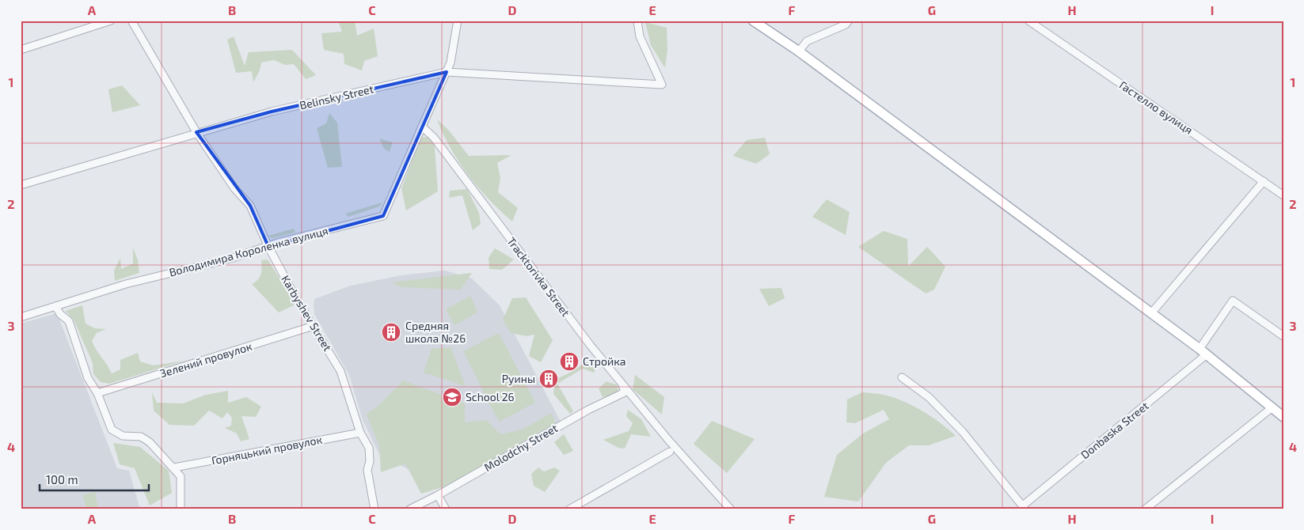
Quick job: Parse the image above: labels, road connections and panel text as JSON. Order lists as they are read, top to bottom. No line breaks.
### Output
{"streets":{"street":["Belinsky Street","Гастелло вулиця","Володимира Короленка вулиця","Tracktorivka Street","Karbyshev Street","Зелений провулок","Donbaska Street","Molodchy Street","Горняцький провулок"]},"crossings":[["Belinsky Street","Karbyshev Street"],["Володимира Короленка вулиця","Tracktorivka Street"],["Володимира Короленка вулиця","Karbyshev Street"],["Tracktorivka Street","Molodchy Street"],["Karbyshev Street","Зелений провулок"],["Karbyshev Street","Горняцький провулок"]],"places":{"building":["Средняя школа №26","Стройка","Руины"],"school or university":["School 26"]},"scale_bar":"100 m","grid":{"columns":["A","B","C","D","E","F","G","H","I"],"rows":["1","2","3","4"]}}
